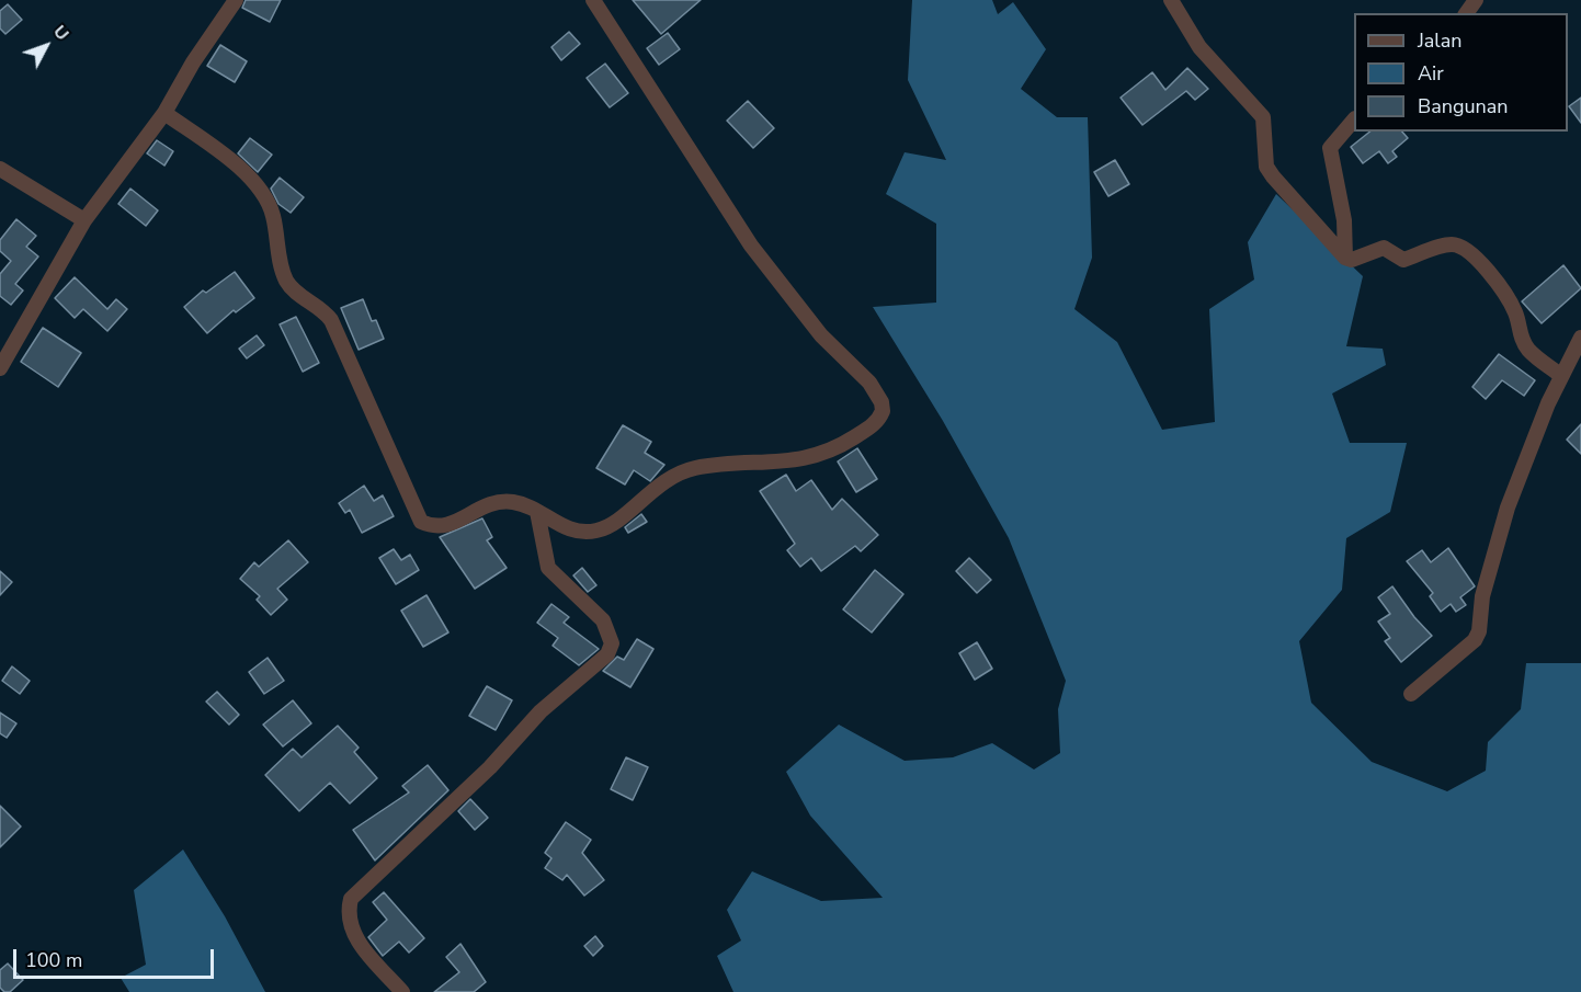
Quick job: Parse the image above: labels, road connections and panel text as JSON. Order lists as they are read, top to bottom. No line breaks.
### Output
{"legend":["Jalan","Air","Bangunan"],"scale_bar":"100 m","north":"top right"}
